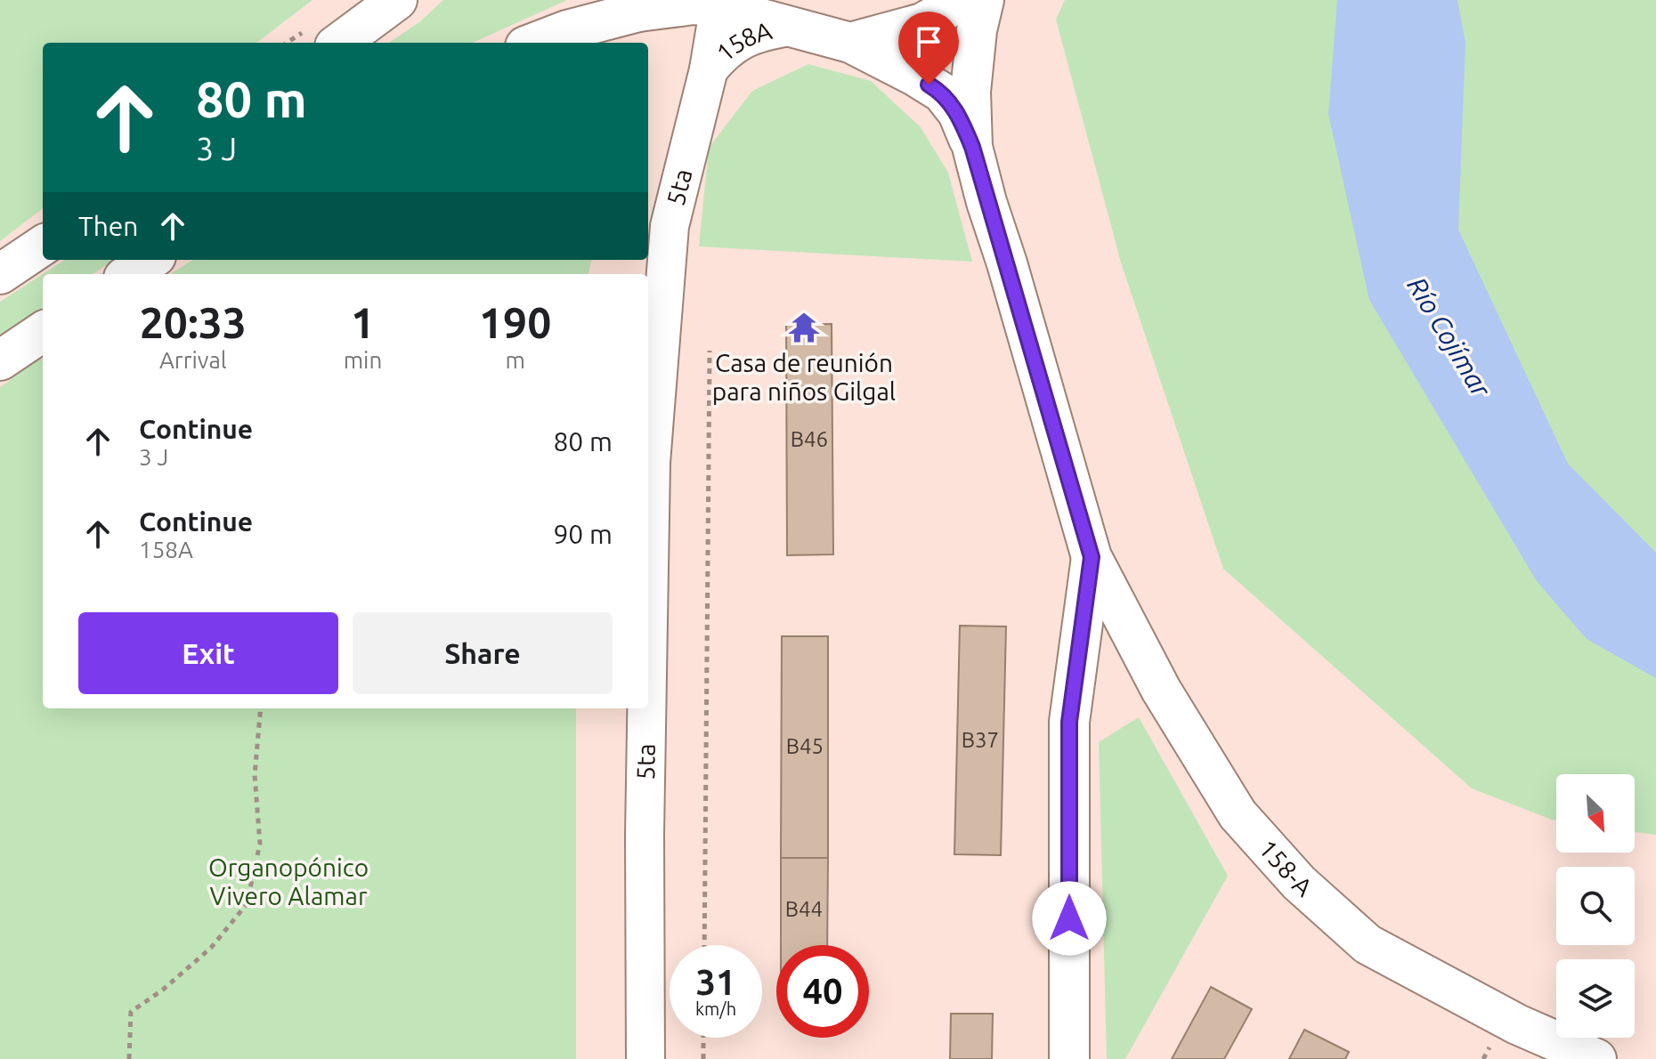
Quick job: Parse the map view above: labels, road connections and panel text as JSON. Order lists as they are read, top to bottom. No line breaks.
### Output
{"streets":{"street":["158A","5ta","158-A"]},"crossings":[["158A","5ta"]],"water":["Río Cojímar"],"parks":["Organopónico Vivero Alamar"],"places":{"temple":["Casa de reunión para niños Gilgal"]},"house_numbers":["B46","B37","B45","B44"],"north":"bottom right","page":{"turn":["80 m","3 J"],"then":"Then","eta":["20:33","Arrival","1","min","190","m"],"list":[{"name":"Continue","note":"3 J","value":"80 m"},{"name":"Continue","note":"158A","value":"90 m"}],"buttons":["Exit","Share"],"speed":"31 km/h","limit":"40"}}
